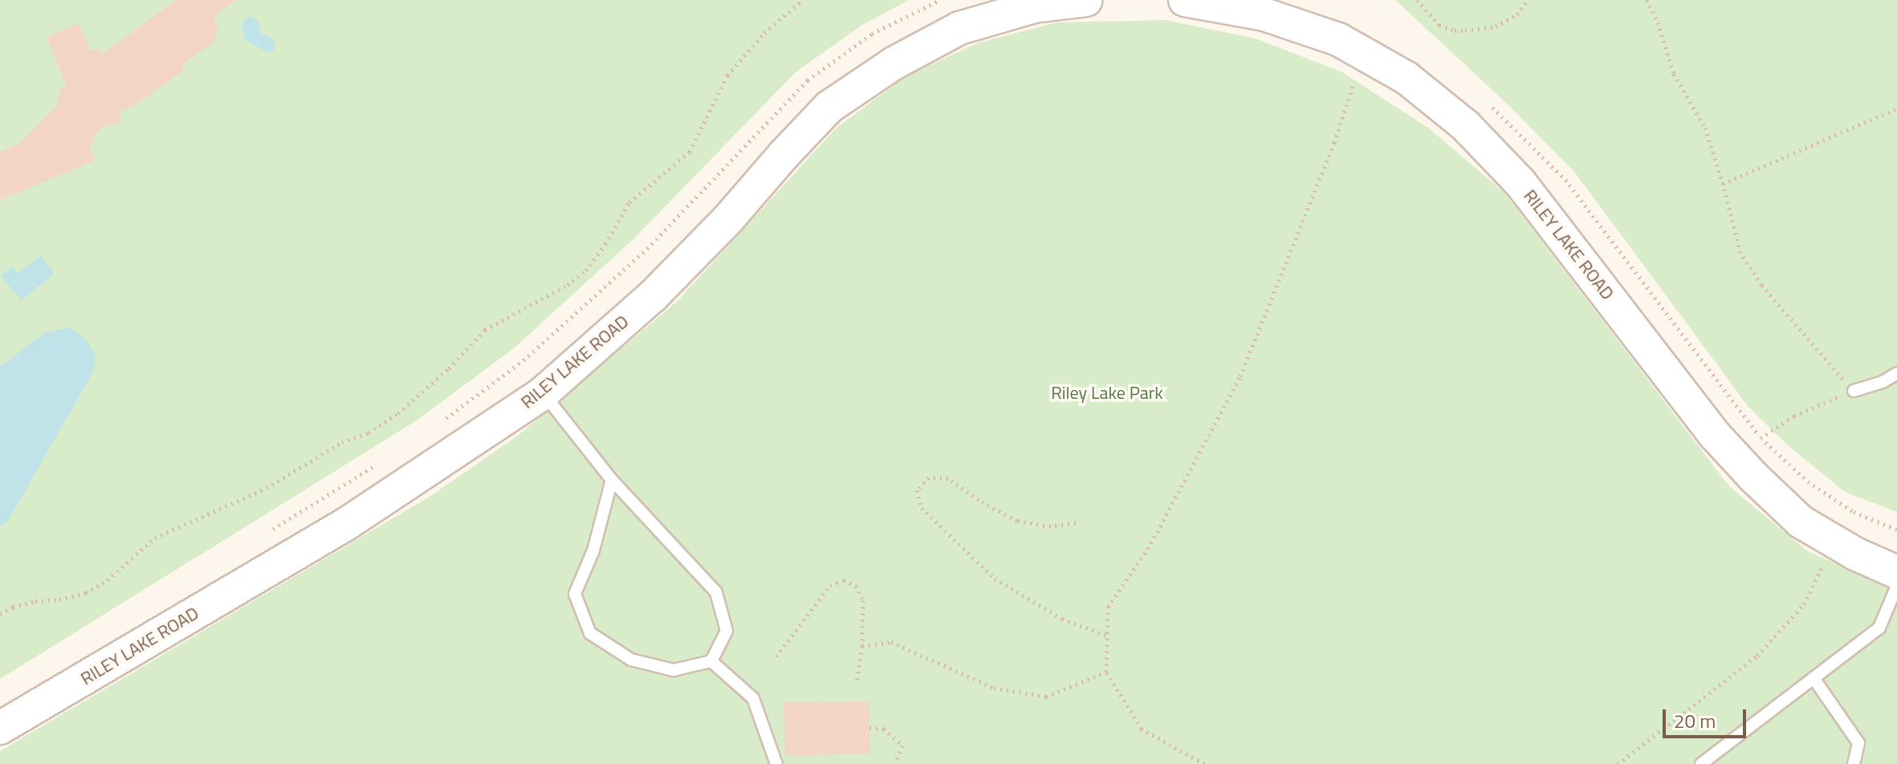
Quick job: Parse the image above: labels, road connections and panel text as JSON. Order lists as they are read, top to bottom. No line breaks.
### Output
{"streets":{"street":["RILEY LAKE ROAD"]},"parks":["Riley Lake Park"],"scale_bar":"20 m"}
